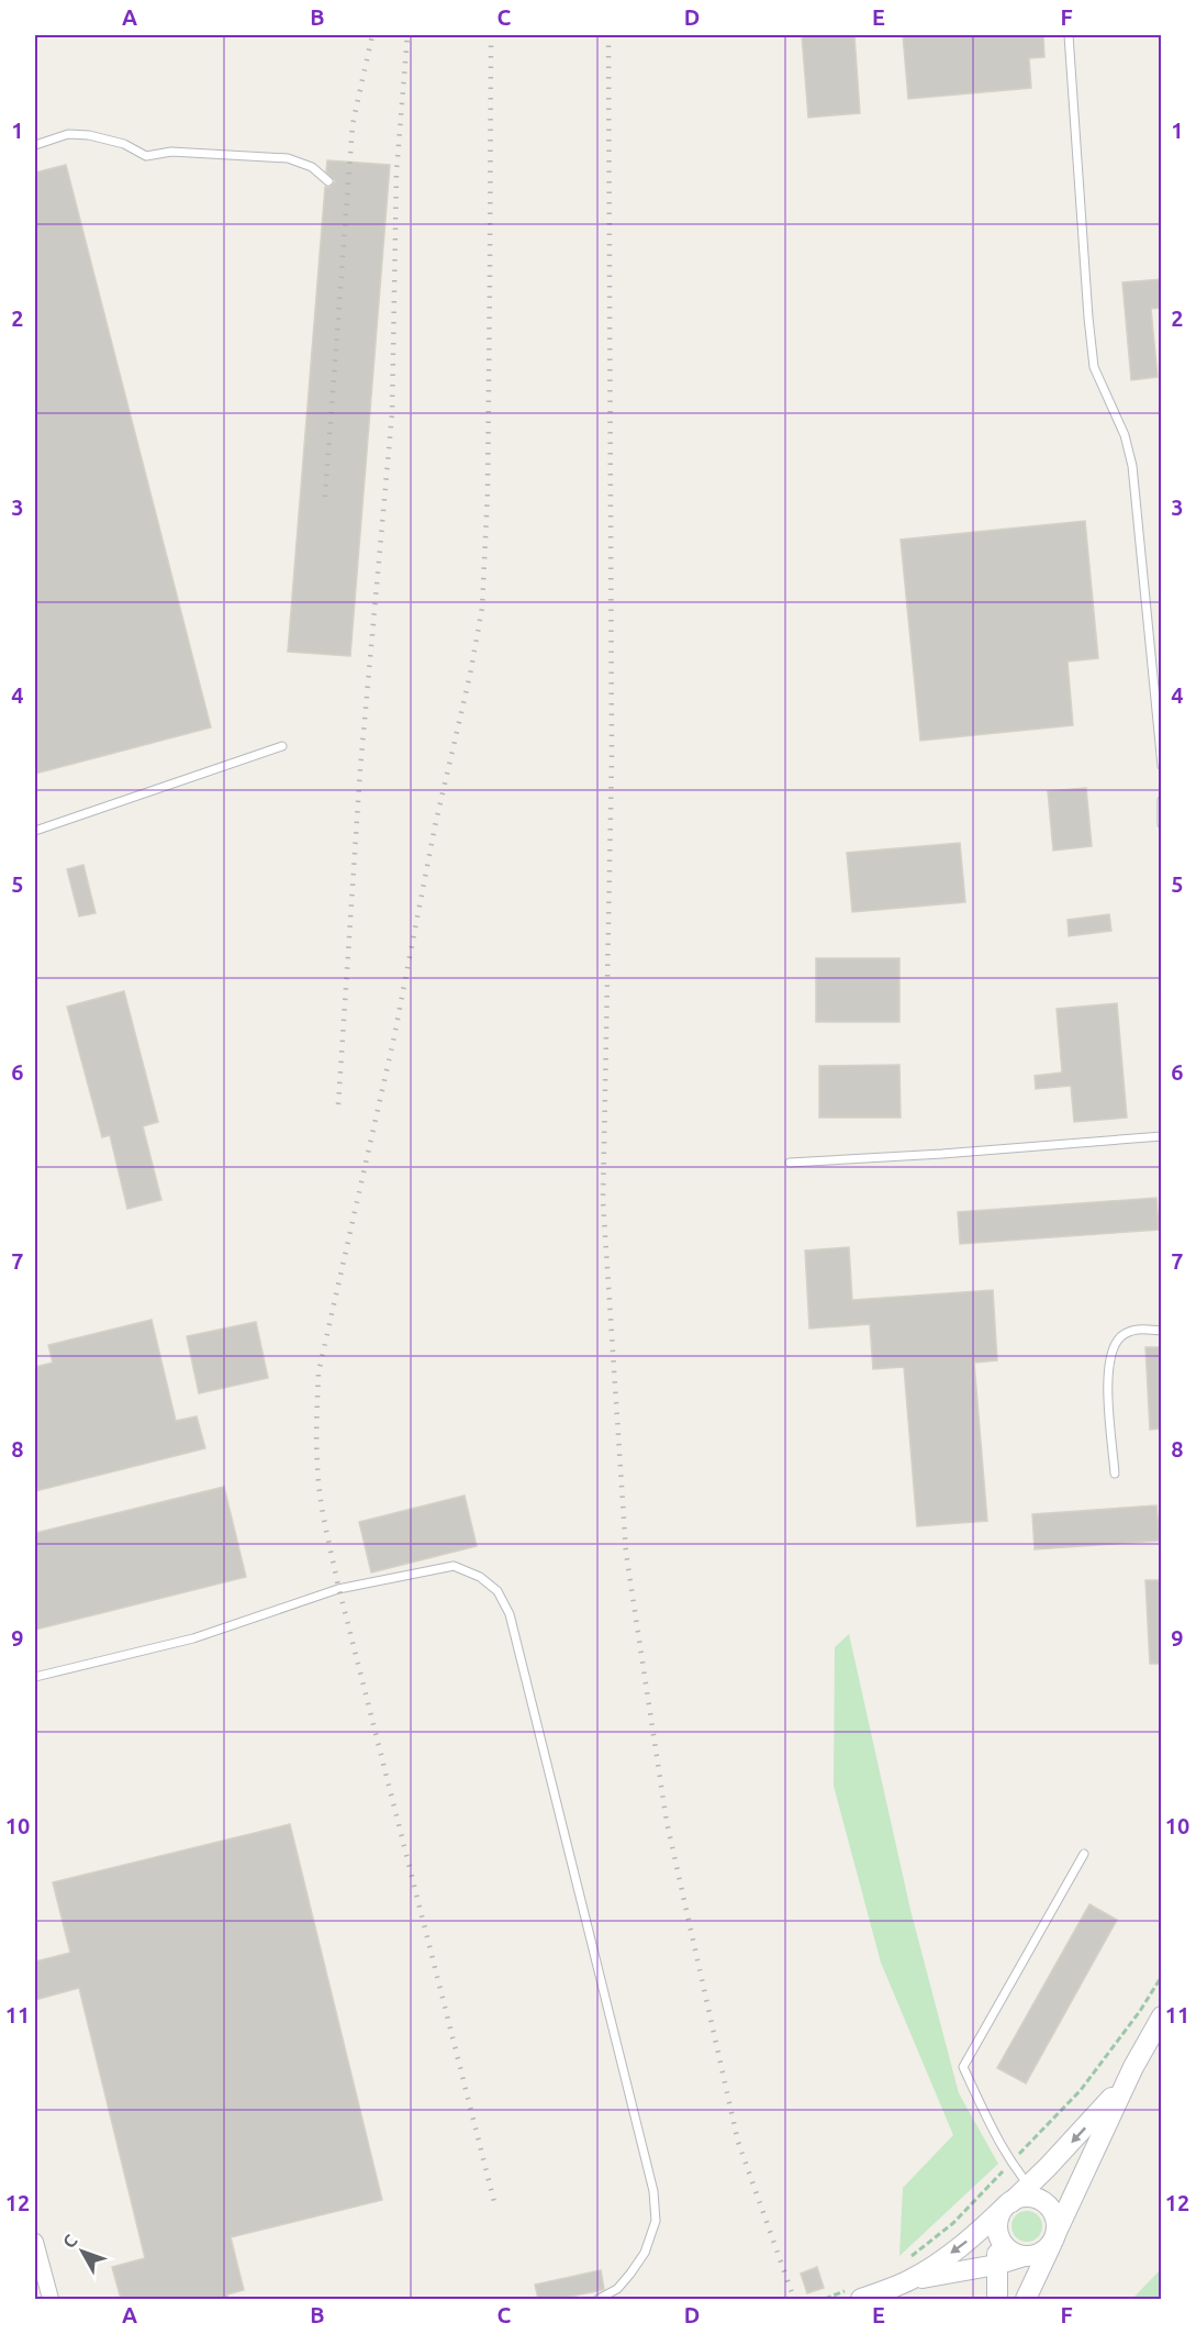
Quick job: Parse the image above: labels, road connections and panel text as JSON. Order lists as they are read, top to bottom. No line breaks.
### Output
{"north":"top left","grid":{"columns":["A","B","C","D","E","F"],"rows":["1","2","3","4","5","6","7","8","9","10","11","12"]}}
